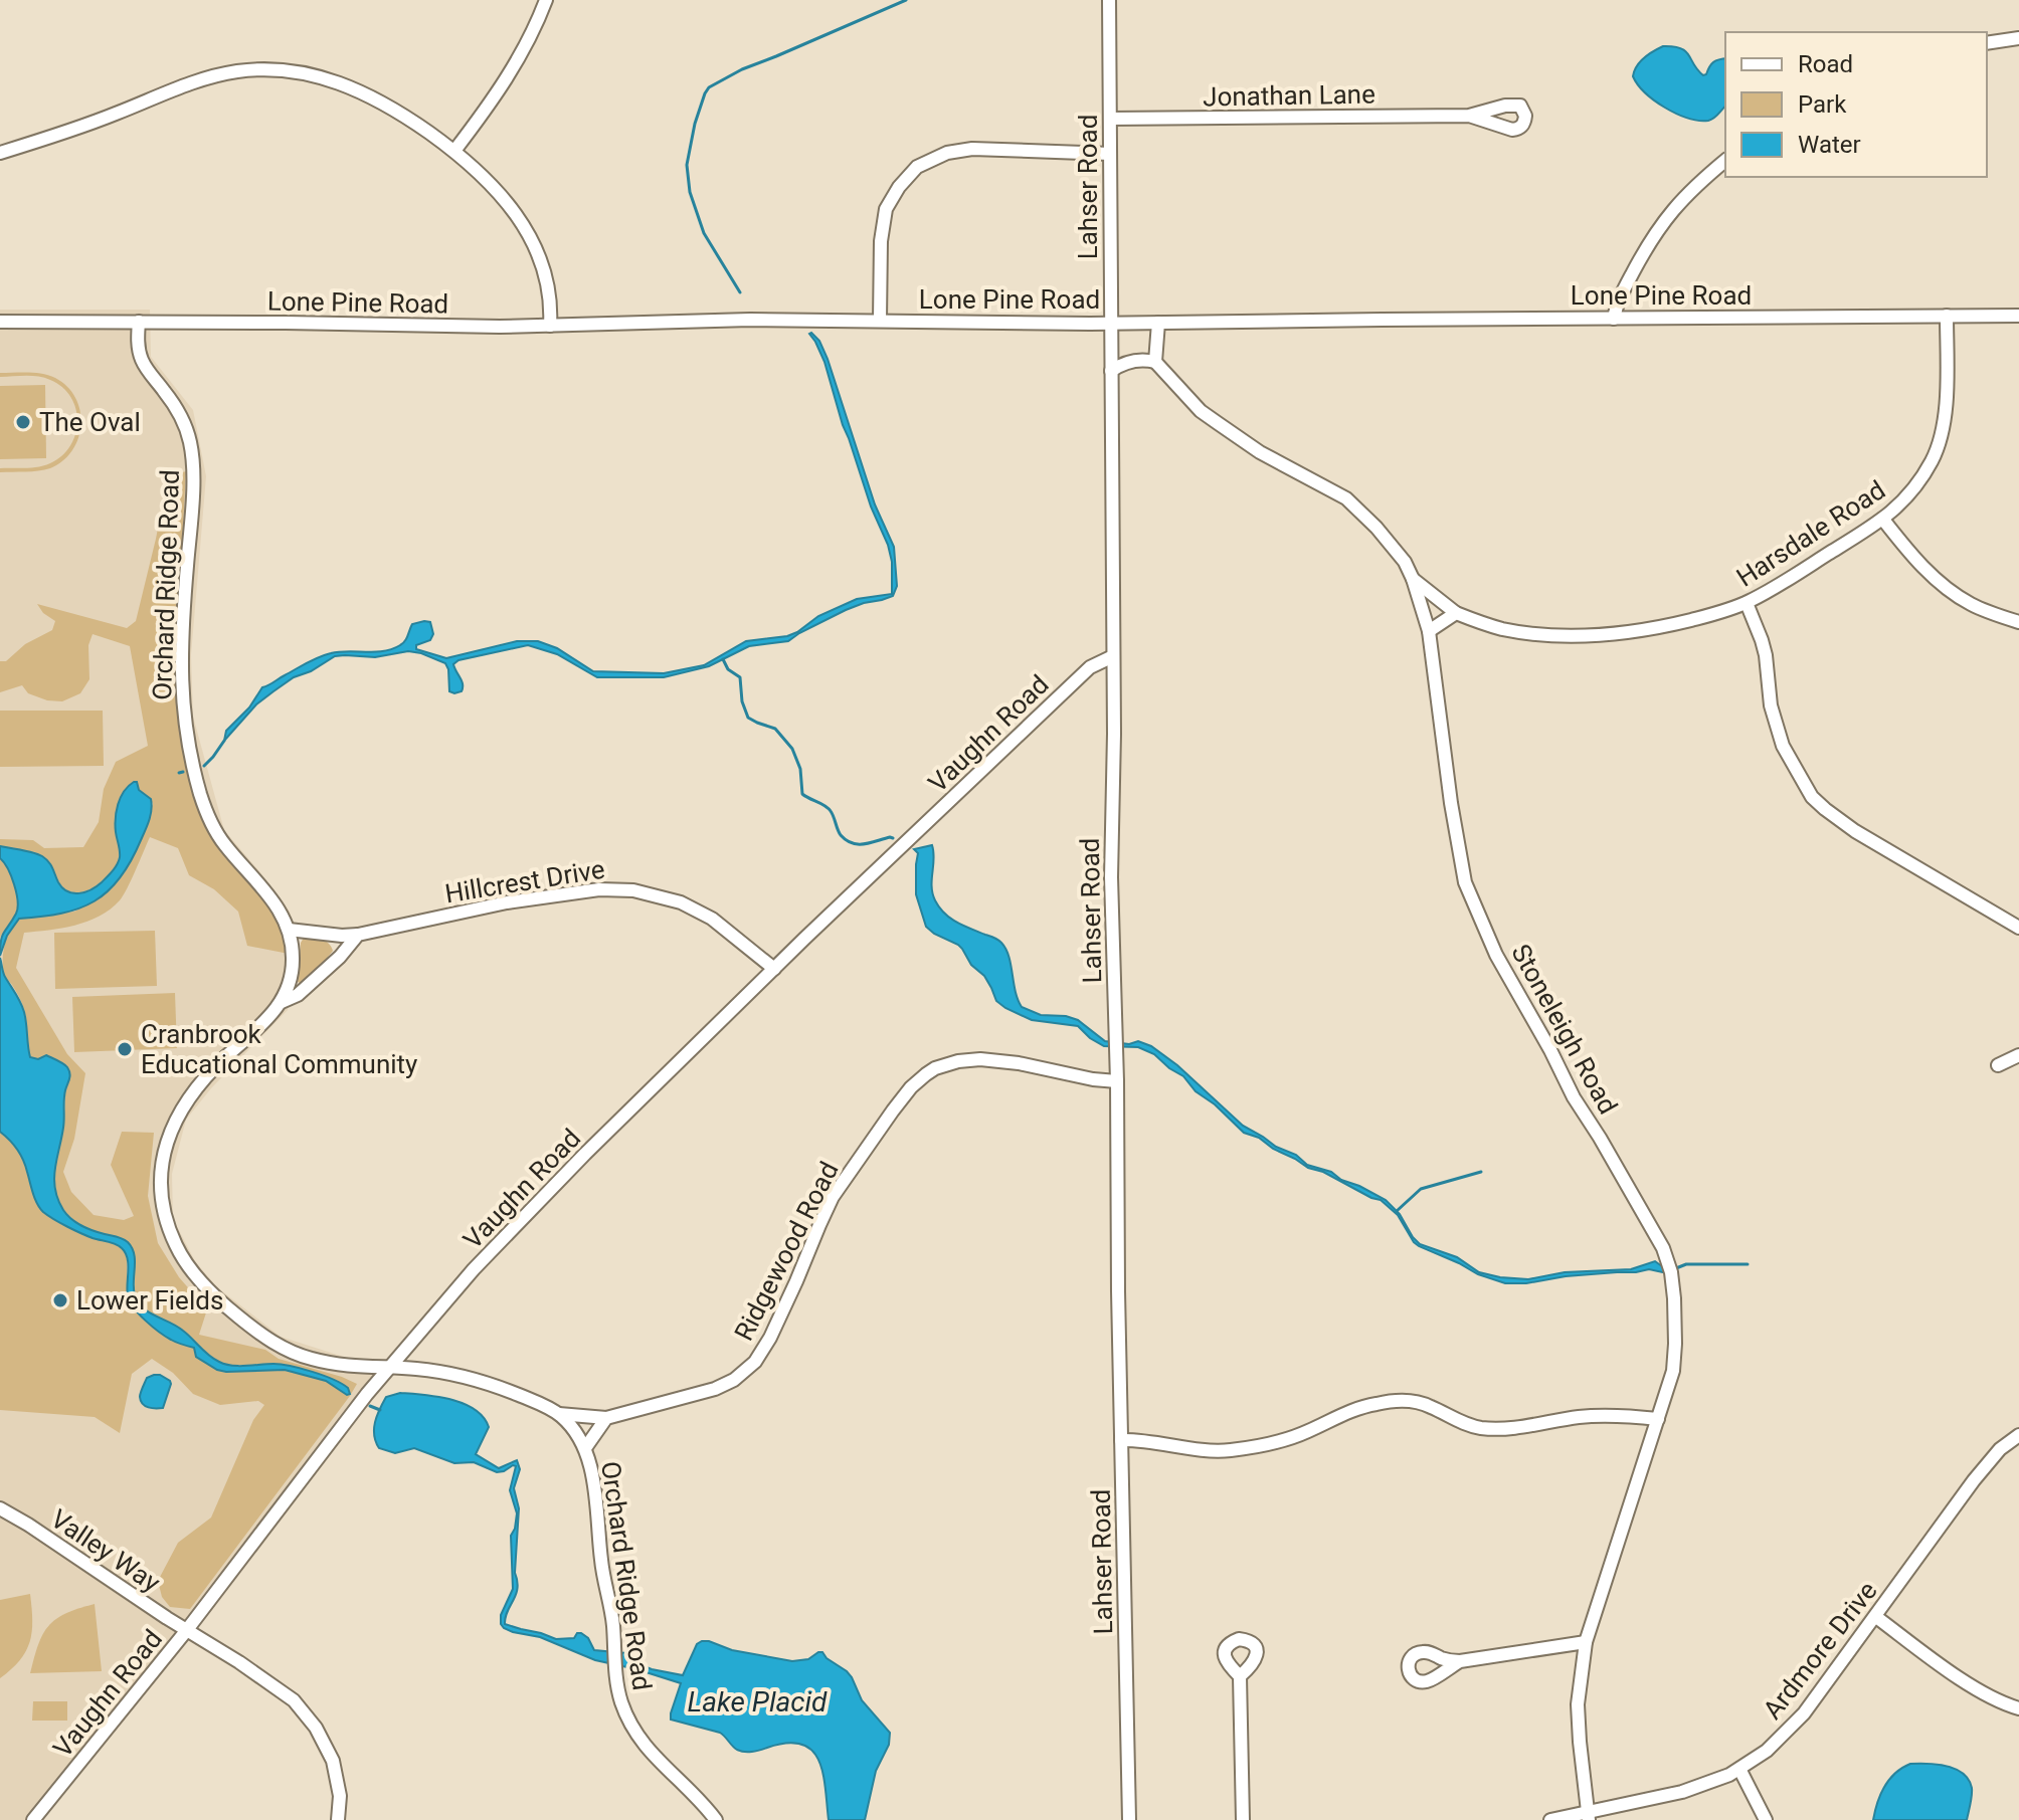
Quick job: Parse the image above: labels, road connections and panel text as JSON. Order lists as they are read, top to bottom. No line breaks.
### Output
{"streets":{"street":["Jonathan Lane","Lahser Road","Lone Pine Road","Harsdale Road","Orchard Ridge Road","Vaughn Road","Hillcrest Drive","Stoneleigh Road","Ridgewood Road","Valley Way","Ardmore Drive"]},"crossings":[["Jonathan Lane","Lahser Road"],["Lahser Road","Lone Pine Road"],["Lahser Road","Vaughn Road"],["Lahser Road","Ridgewood Road"],["Lone Pine Road","Harsdale Road"],["Lone Pine Road","Orchard Ridge Road"],["Harsdale Road","Stoneleigh Road"],["Orchard Ridge Road","Vaughn Road"],["Orchard Ridge Road","Hillcrest Drive"],["Orchard Ridge Road","Ridgewood Road"],["Vaughn Road","Hillcrest Drive"],["Vaughn Road","Valley Way"],["Stoneleigh Road","Ardmore Drive"]],"water":["Lake Placid"],"places":["The Oval","Cranbrook Educational Community","Lower Fields"],"legend":["Road","Park","Water"]}
